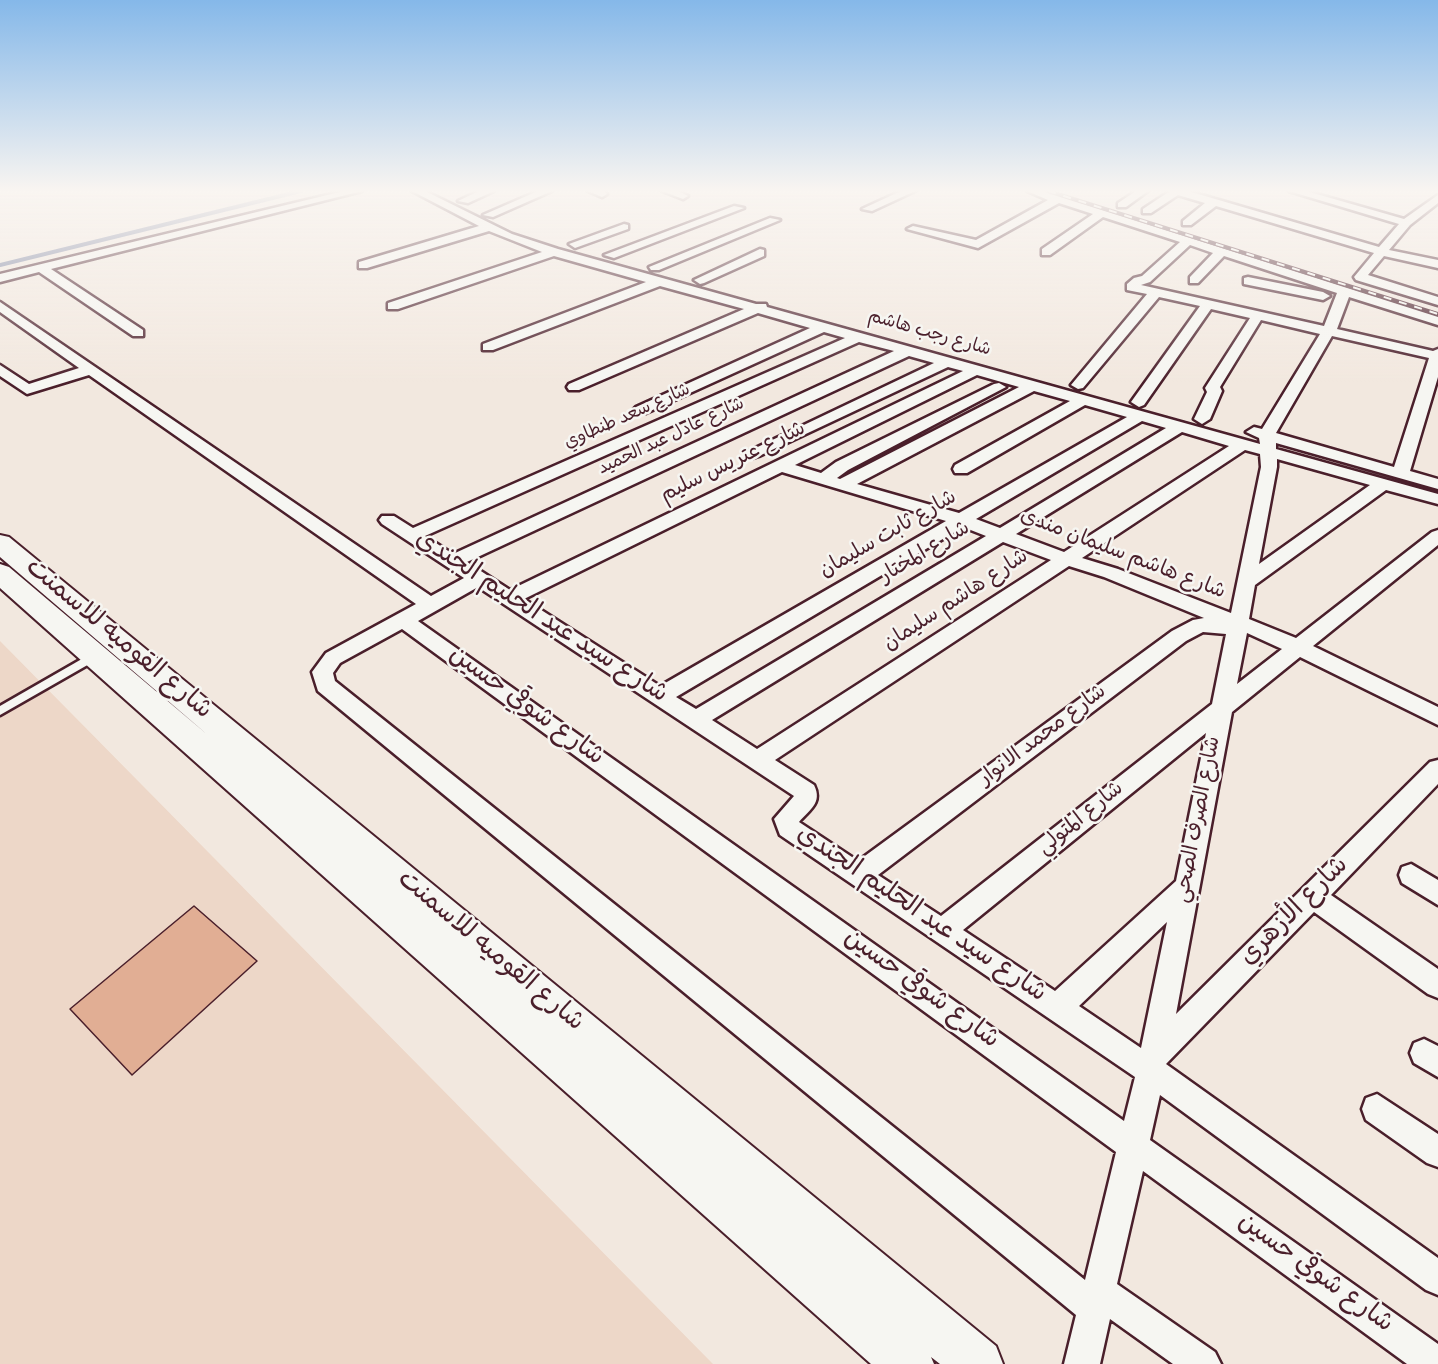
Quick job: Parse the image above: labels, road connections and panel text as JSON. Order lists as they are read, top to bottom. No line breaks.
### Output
{"streets":{"main road":["شارع القوميه للاسمنت"],"street":["شارع رجب هاشم","شارع سعد طنطاوي","شارع عادل عبد الحميد","شارع عتريس سليم","شارع ثابت سليمان","شارع المختار","شارع هاشم سليمان مندى","شارع هاشم سليمان","شارع سيد عبد الحليم الجندي","شارع شوقي حسين","شارع محمد الانوار","شارع المتولي","شارع الصرف الصحي","شارع الأزهري"]},"crossings":[["شارع رجب هاشم","شارع سعد طنطاوي"],["شارع رجب هاشم","شارع عادل عبد الحميد"],["شارع رجب هاشم","شارع عتريس سليم"],["شارع رجب هاشم","شارع ثابت سليمان"],["شارع رجب هاشم","شارع المختار"],["شارع رجب هاشم","شارع هاشم سليمان"],["شارع رجب هاشم","شارع الصرف الصحي"],["شارع سعد طنطاوي","شارع سيد عبد الحليم الجندي"],["شارع عادل عبد الحميد","شارع سيد عبد الحليم الجندي"],["شارع عتريس سليم","شارع هاشم سليمان مندى"],["شارع عتريس سليم","شارع سيد عبد الحليم الجندي"],["شارع ثابت سليمان","شارع هاشم سليمان مندى"],["شارع ثابت سليمان","شارع سيد عبد الحليم الجندي"],["شارع المختار","شارع هاشم سليمان مندى"],["شارع المختار","شارع سيد عبد الحليم الجندي"],["شارع هاشم سليمان مندى","شارع هاشم سليمان"],["شارع هاشم سليمان مندى","شارع محمد الانوار"],["شارع هاشم سليمان مندى","شارع المتولي"],["شارع هاشم سليمان مندى","شارع الصرف الصحي"],["شارع هاشم سليمان","شارع سيد عبد الحليم الجندي"],["شارع سيد عبد الحليم الجندي","شارع محمد الانوار"],["شارع سيد عبد الحليم الجندي","شارع المتولي"],["شارع سيد عبد الحليم الجندي","شارع الصرف الصحي"],["شارع سيد عبد الحليم الجندي","شارع الأزهري"],["شارع شوقي حسين","شارع الصرف الصحي"],["شارع محمد الانوار","شارع الصرف الصحي"],["شارع المتولي","شارع الصرف الصحي"],["شارع الصرف الصحي","شارع الأزهري"]]}
